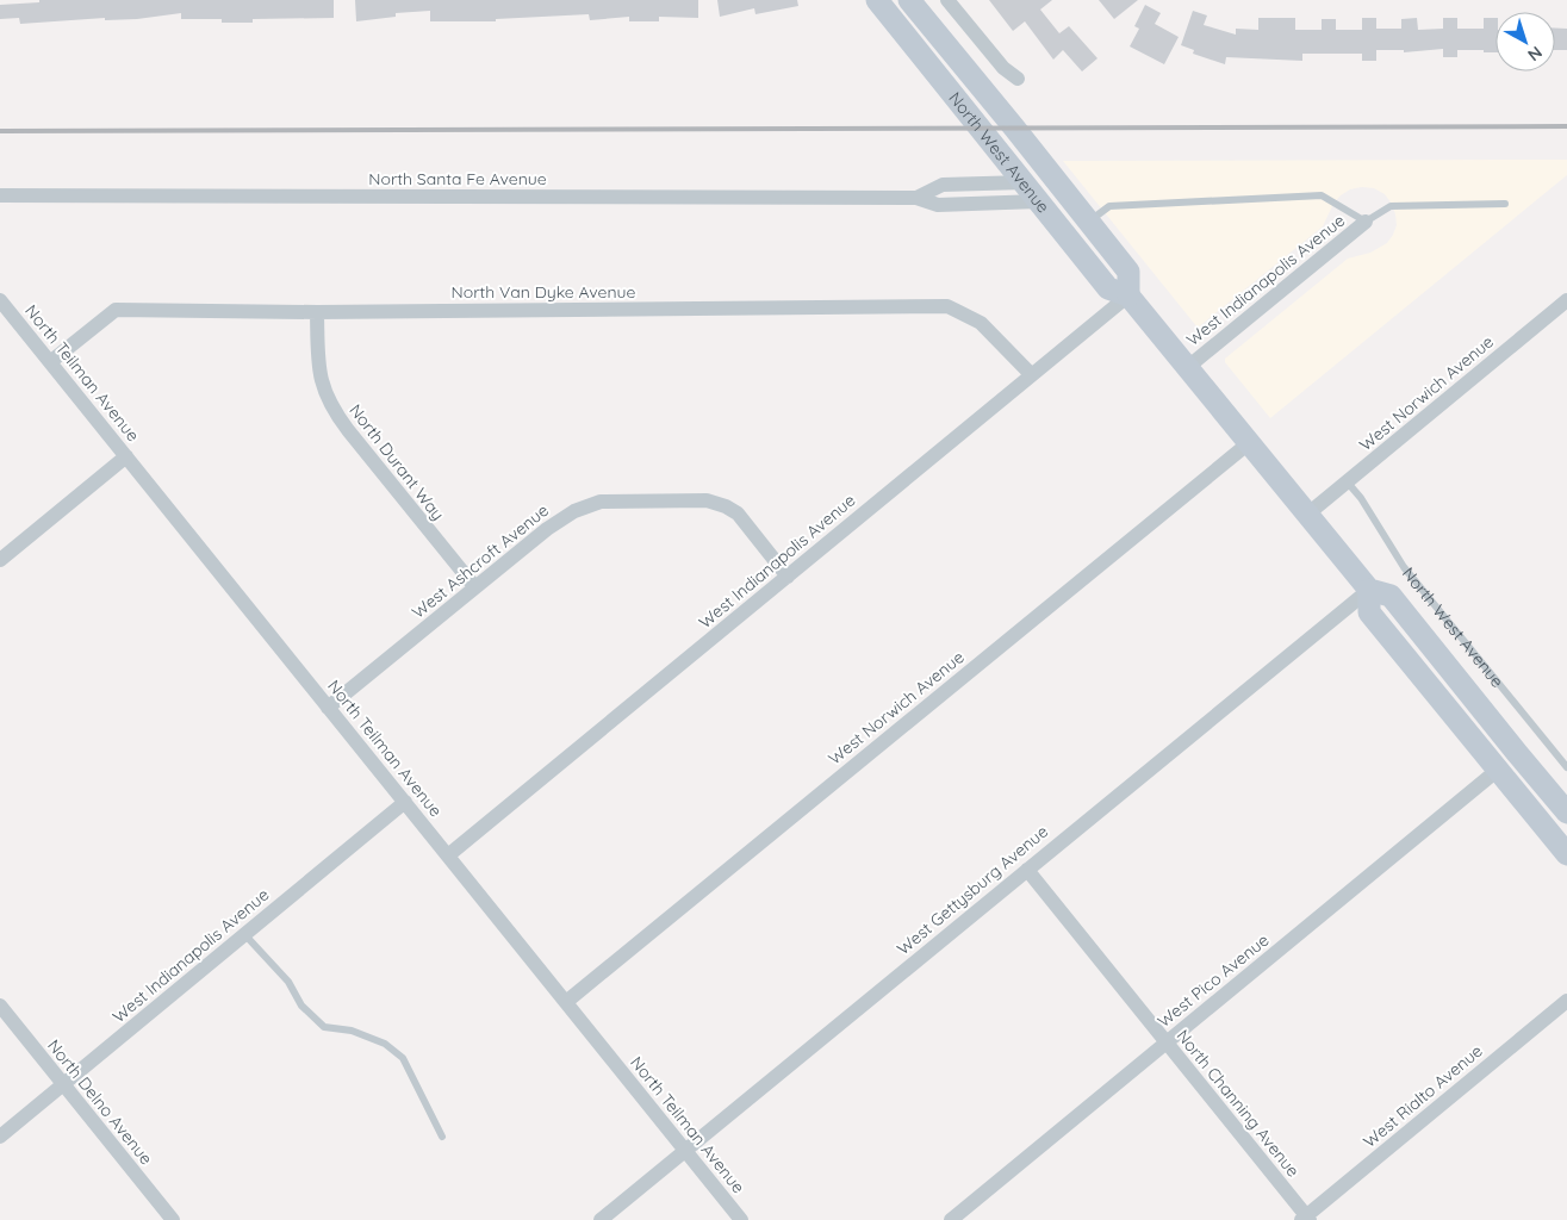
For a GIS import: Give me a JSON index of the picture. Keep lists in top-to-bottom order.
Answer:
{
  "streets": {
    "main road": ["North West Avenue"],
    "street": [
      "North Santa Fe Avenue",
      "West Indianapolis Avenue",
      "North Van Dyke Avenue",
      "North Teilman Avenue",
      "West Norwich Avenue",
      "North Durant Way",
      "West Ashcroft Avenue",
      "West Gettysburg Avenue",
      "West Pico Avenue",
      "West Rialto Avenue",
      "North Delno Avenue",
      "North Channing Avenue"
    ]
  },
  "crossings": [
    ["North West Avenue", "North Santa Fe Avenue"],
    ["North West Avenue", "West Indianapolis Avenue"],
    ["North West Avenue", "West Norwich Avenue"],
    ["North West Avenue", "West Gettysburg Avenue"],
    ["West Indianapolis Avenue", "North Van Dyke Avenue"],
    ["West Indianapolis Avenue", "North Teilman Avenue"],
    ["West Indianapolis Avenue", "West Ashcroft Avenue"],
    ["West Indianapolis Avenue", "North Delno Avenue"],
    ["North Van Dyke Avenue", "North Teilman Avenue"],
    ["North Van Dyke Avenue", "North Durant Way"],
    ["North Teilman Avenue", "West Norwich Avenue"],
    ["North Teilman Avenue", "West Ashcroft Avenue"],
    ["North Teilman Avenue", "West Gettysburg Avenue"],
    ["North Durant Way", "West Ashcroft Avenue"],
    ["West Gettysburg Avenue", "North Channing Avenue"],
    ["West Pico Avenue", "North Channing Avenue"],
    ["West Rialto Avenue", "North Channing Avenue"]
  ],
  "north": "bottom right"
}
